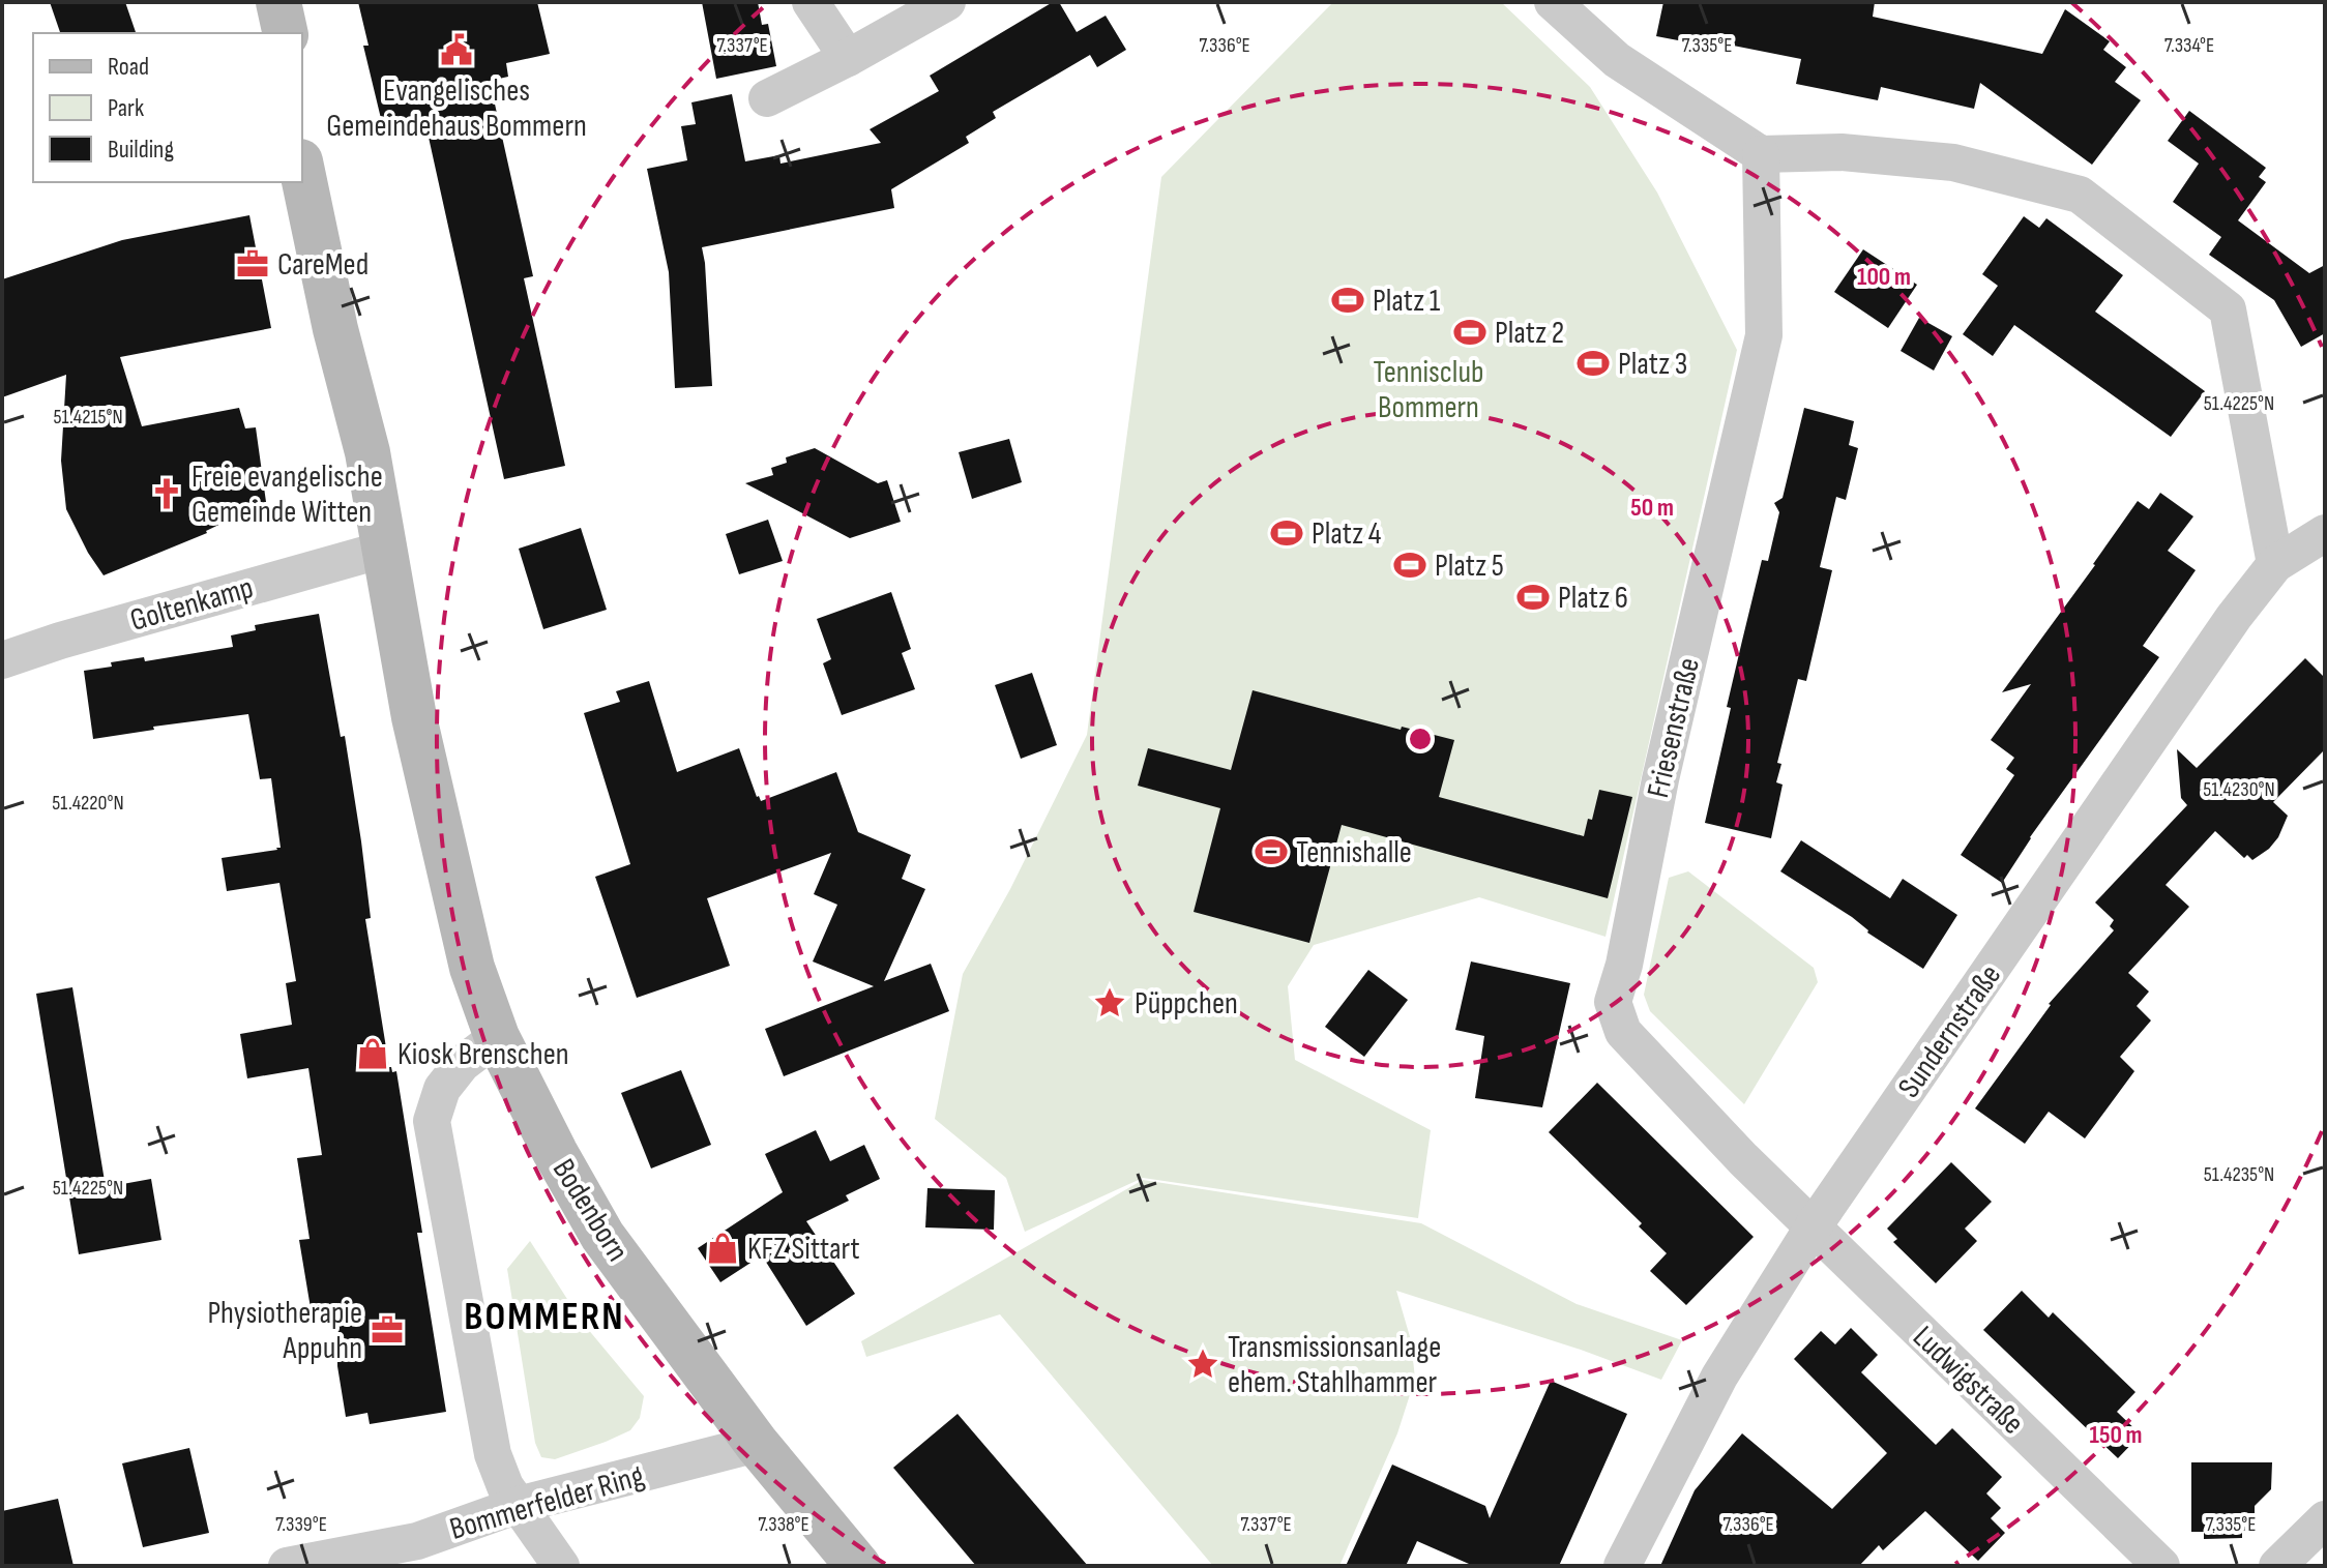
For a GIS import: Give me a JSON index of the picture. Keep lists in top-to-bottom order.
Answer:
{
  "streets": {
    "main road": ["Bodenborn"],
    "street": [
      "Goltenkamp",
      "Friesenstraße",
      "Sundernstraße",
      "Ludwigstraße",
      "Bommerfelder Ring"
    ]
  },
  "crossings": [
    ["Goltenkamp", "Bodenborn"],
    ["Friesenstraße", "Sundernstraße"],
    ["Friesenstraße", "Ludwigstraße"],
    ["Sundernstraße", "Ludwigstraße"],
    ["Bodenborn", "Bommerfelder Ring"]
  ],
  "districts": ["BOMMERN"],
  "parks": ["Tennisclub Bommern"],
  "places": {
    "public building": ["Evangelisches Gemeindehaus Bommern"],
    "office": ["CareMed", "Physiotherapie Appuhn"],
    "sports": [
      "Platz 1",
      "Platz 2",
      "Platz 3",
      "Platz 4",
      "Platz 5",
      "Platz 6",
      "Tennishalle"
    ],
    "church": ["Freie evangelische Gemeinde Witten"],
    "place": ["Püppchen", "Transmissionsanlage ehem. Stahlhammer"],
    "shop": ["Kiosk Brenschen", "KFZ Sittart"]
  },
  "legend": ["Road", "Park", "Building"],
  "coordinates": [
    "7.337°E",
    "7.336°E",
    "7.335°E",
    "7.334°E",
    "51.4225°N",
    "51.4215°N",
    "51.4230°N",
    "51.4220°N",
    "51.4235°N",
    "7.339°E",
    "7.338°E"
  ],
  "rings": ["100 m", "50 m", "150 m"]
}
